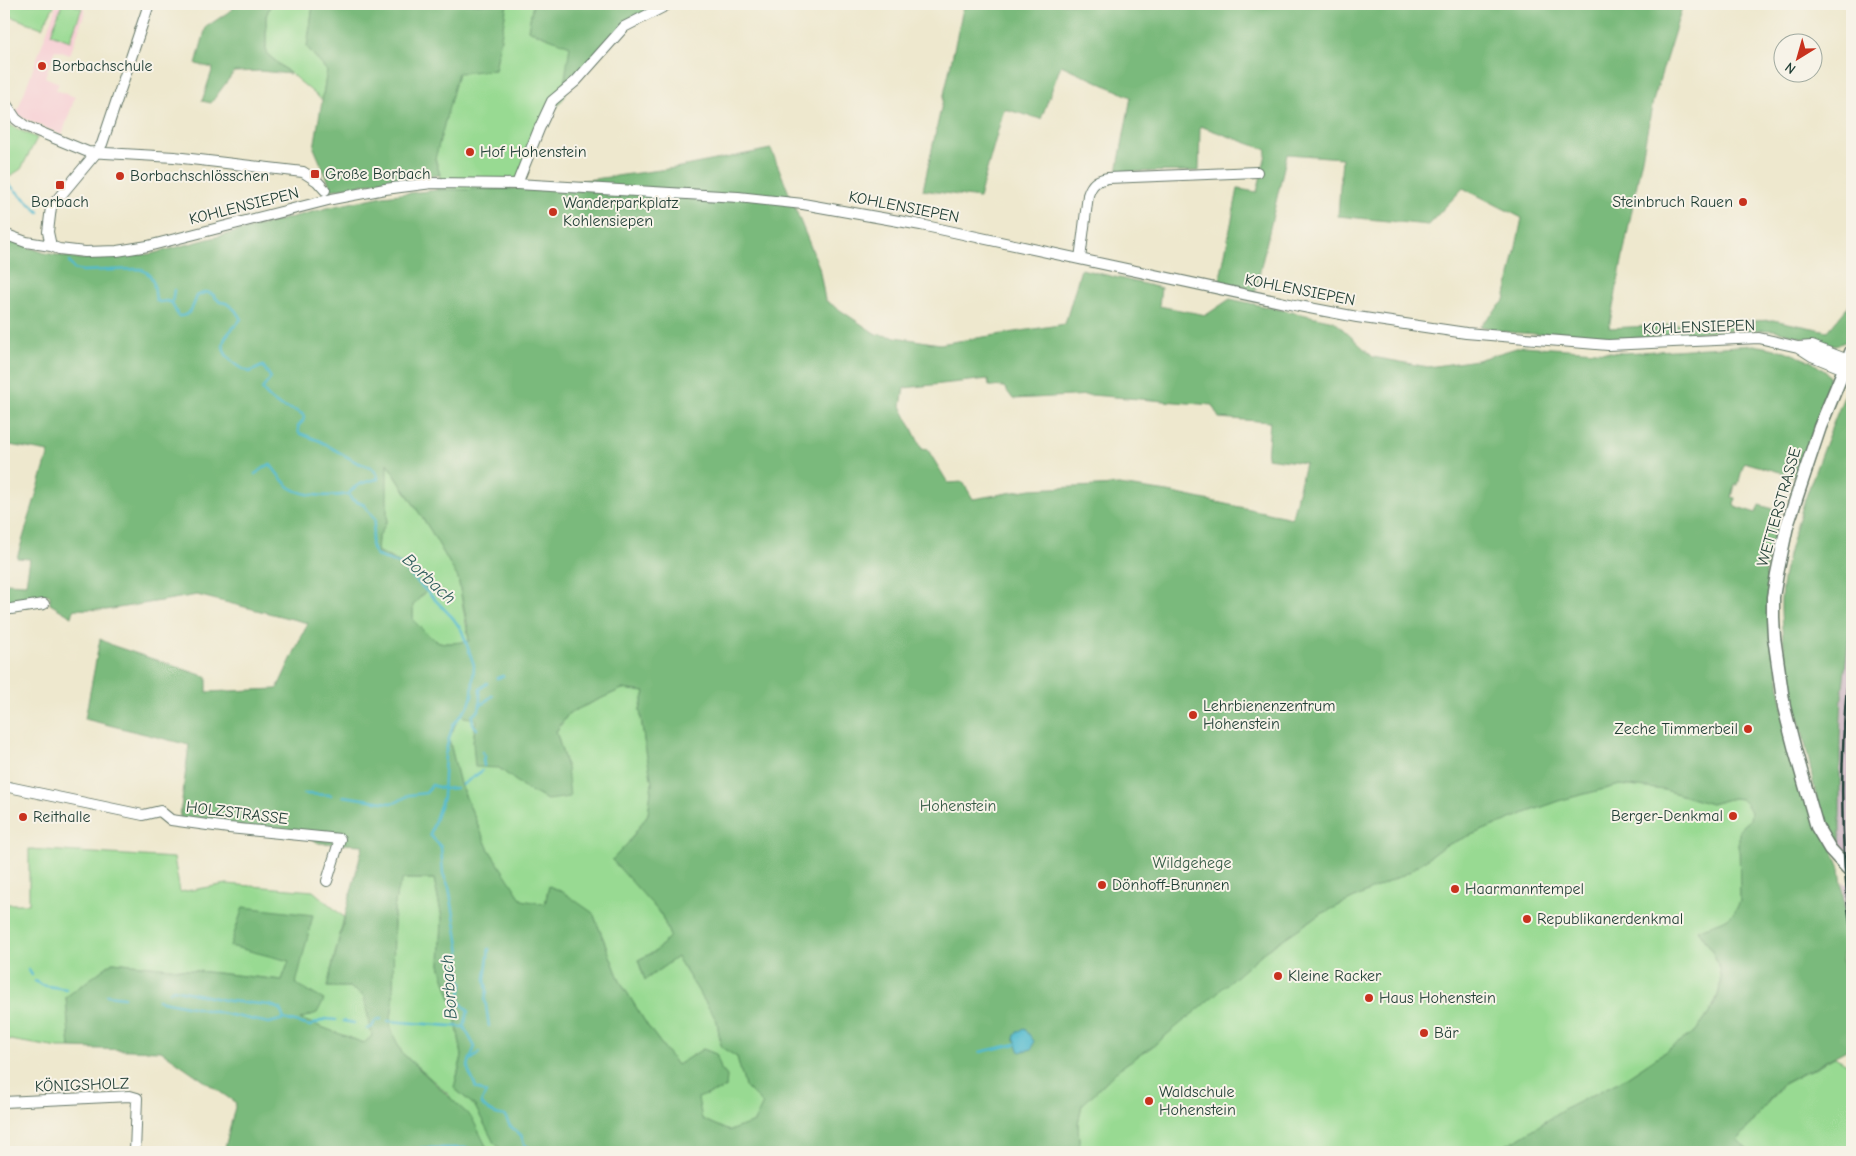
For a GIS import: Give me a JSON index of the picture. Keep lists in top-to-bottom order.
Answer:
{
  "streets": {
    "main road": ["WETTERSTRASSE"],
    "street": ["KOHLENSIEPEN", "HOLZSTRASSE", "KÖNIGSHOLZ"]
  },
  "crossings": [
    ["KOHLENSIEPEN", "WETTERSTRASSE"]
  ],
  "water": ["Borbach"],
  "parks": ["Hohenstein", "Wildgehege"],
  "places": {
    "other": [
      "Borbachschule",
      "Hof Hohenstein",
      "Borbachschlösschen",
      "Steinbruch Rauen",
      "Wanderparkplatz Kohlensiepen",
      "Lehrbienenzentrum Hohenstein",
      "Zeche Timmerbeil",
      "Berger-Denkmal",
      "Reithalle",
      "Dönhoff-Brunnen",
      "Haarmanntempel",
      "Republikanerdenkmal",
      "Kleine Racker",
      "Haus Hohenstein",
      "Bär",
      "Waldschule Hohenstein"
    ],
    "transit": ["Große Borbach", "Borbach"]
  },
  "north": "bottom left"
}
